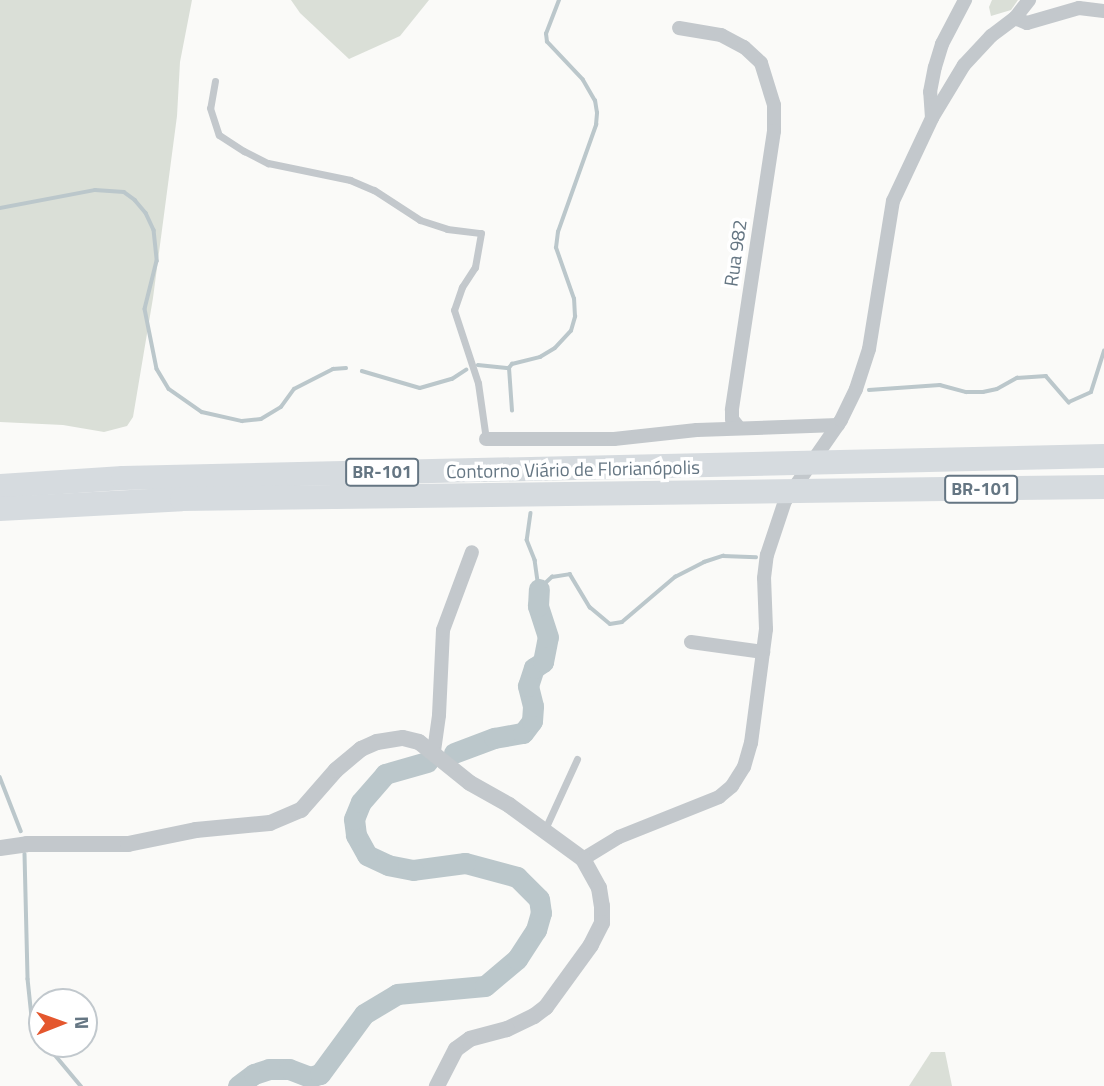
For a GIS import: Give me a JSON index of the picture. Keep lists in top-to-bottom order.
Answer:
{
  "streets": {
    "highway": ["Contorno Viário de Florianópolis", "BR-101"],
    "street": ["Rua 982"]
  },
  "north": "right"
}
